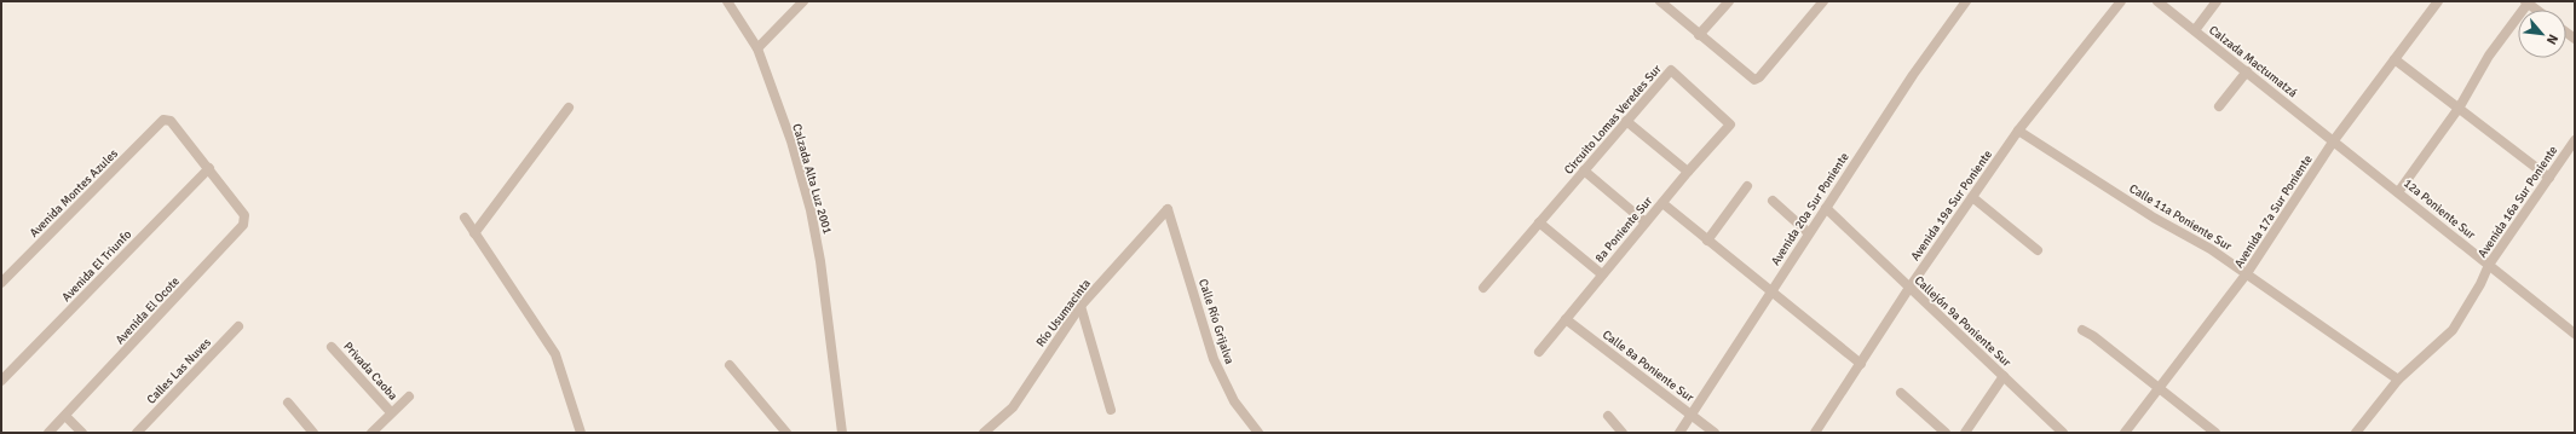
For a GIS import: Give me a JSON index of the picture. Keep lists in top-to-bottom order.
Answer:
{
  "streets": {
    "street": [
      "Calzada Mactumatzá",
      "Circuito Lomas Veredes Sur",
      "Calzada Alta Luz 2001",
      "Avenida Montes Azules",
      "Avenida 16a Sur Poniente",
      "Avenida 19a Sur Poniente",
      "Avenida 20a Sur Poniente",
      "12a Poniente Sur",
      "Avenida 17a Sur Poniente",
      "Calle 11a Poniente Sur",
      "8a Poniente Sur",
      "Avenida El Triunfo",
      "Avenida El Ocote",
      "Río Usumacinta",
      "Calle Río Grijalva",
      "Callejón 9a Poniente Sur",
      "Calle 8a Poniente Sur",
      "Calles Las Nuves",
      "Privada Caoba"
    ]
  },
  "crossings": [
    ["Calzada Mactumatzá", "12a Poniente Sur"],
    ["Calzada Mactumatzá", "Avenida 17a Sur Poniente"],
    ["Circuito Lomas Veredes Sur", "8a Poniente Sur"],
    ["Avenida Montes Azules", "Avenida El Triunfo"],
    ["Avenida Montes Azules", "Avenida El Ocote"],
    ["Avenida 16a Sur Poniente", "12a Poniente Sur"],
    ["Avenida 16a Sur Poniente", "Calle 11a Poniente Sur"],
    ["Avenida 19a Sur Poniente", "Calle 11a Poniente Sur"],
    ["Avenida 19a Sur Poniente", "Callejón 9a Poniente Sur"],
    ["Avenida 20a Sur Poniente", "Callejón 9a Poniente Sur"],
    ["Avenida 20a Sur Poniente", "Calle 8a Poniente Sur"],
    ["12a Poniente Sur", "Avenida 17a Sur Poniente"],
    ["Avenida 17a Sur Poniente", "Calle 11a Poniente Sur"],
    ["8a Poniente Sur", "Calle 8a Poniente Sur"],
    ["Avenida El Triunfo", "Avenida El Ocote"],
    ["Río Usumacinta", "Calle Río Grijalva"]
  ],
  "north": "bottom right"
}
